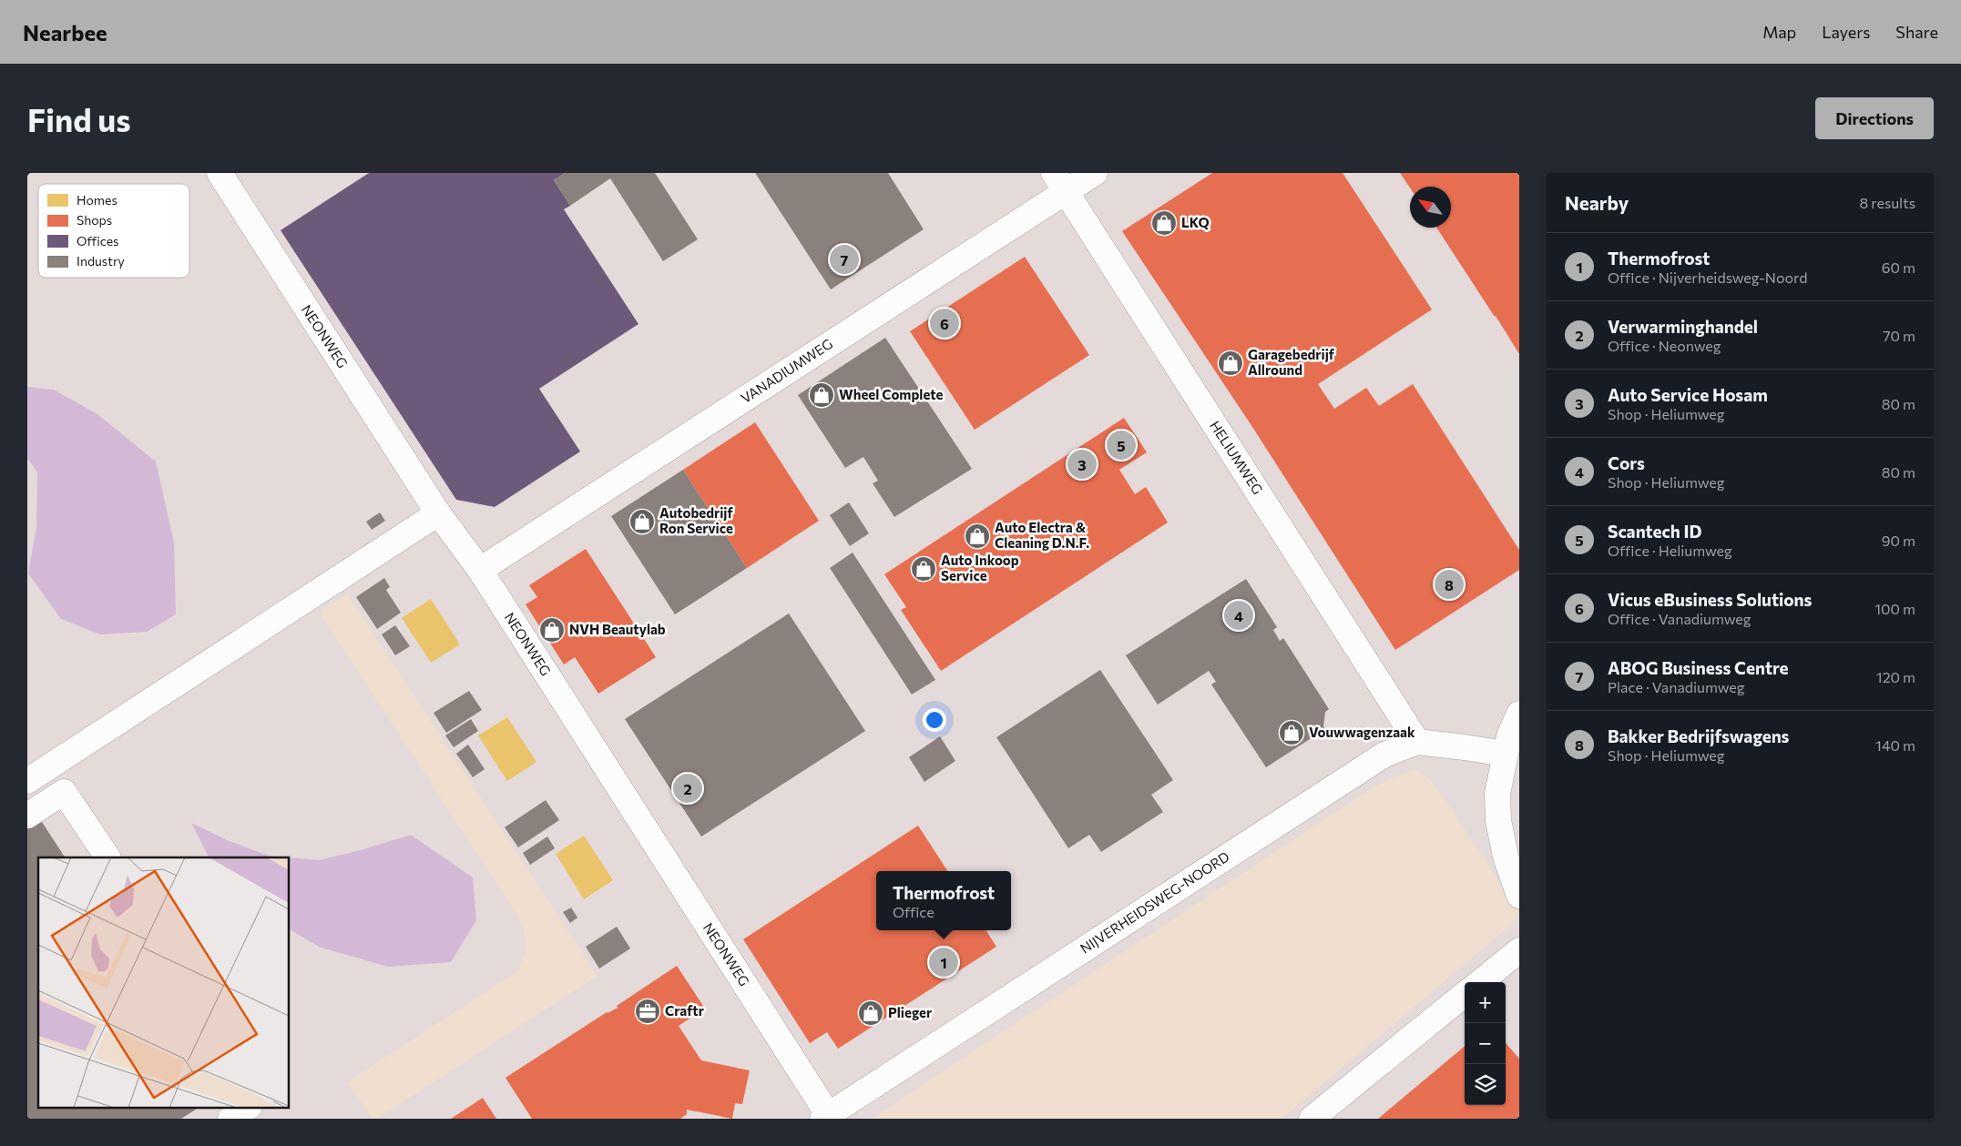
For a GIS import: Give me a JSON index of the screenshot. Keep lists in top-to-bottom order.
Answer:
{
  "streets": {
    "street": [
      "NEONWEG",
      "VANADIUMWEG",
      "HELIUMWEG",
      "NIJVERHEIDSWEG-NOORD"
    ]
  },
  "crossings": [
    ["NEONWEG", "VANADIUMWEG"],
    ["NEONWEG", "NIJVERHEIDSWEG-NOORD"],
    ["VANADIUMWEG", "HELIUMWEG"],
    ["HELIUMWEG", "NIJVERHEIDSWEG-NOORD"]
  ],
  "places": {
    "shop": [
      "LKQ",
      "Garagebedrijf Allround",
      "Wheel Complete",
      "Autobedrijf Ron Service",
      "Auto Electra & Cleaning D.N.F.",
      "Auto Inkoop Service",
      "NVH Beautylab",
      "Vouwwagenzaak",
      "Plieger"
    ],
    "office": ["Craftr"]
  },
  "legend": [
    "Homes",
    "Shops",
    "Offices",
    "Industry"
  ],
  "north": "top left",
  "page": {
    "header": "Nearbee",
    "nav": ["Map", "Layers", "Share"],
    "buttons": "Directions",
    "title": "Find us",
    "heading": ["Nearby", "8 results"],
    "list": [
      {
        "mark": "1",
        "name": "Thermofrost",
        "note": "Office · Nijverheidsweg-Noord",
        "value": "60 m"
      },
      {
        "mark": "2",
        "name": "Verwarminghandel",
        "note": "Office · Neonweg",
        "value": "70 m"
      },
      {
        "mark": "3",
        "name": "Auto Service Hosam",
        "note": "Shop · Heliumweg",
        "value": "80 m"
      },
      {
        "mark": "4",
        "name": "Cors",
        "note": "Shop · Heliumweg",
        "value": "80 m"
      },
      {
        "mark": "5",
        "name": "Scantech ID",
        "note": "Office · Heliumweg",
        "value": "90 m"
      },
      {
        "mark": "6",
        "name": "Vicus eBusiness Solutions",
        "note": "Office · Vanadiumweg",
        "value": "100 m"
      },
      {
        "mark": "7",
        "name": "ABOG Business Centre",
        "note": "Place · Vanadiumweg",
        "value": "120 m"
      },
      {
        "mark": "8",
        "name": "Bakker Bedrijfswagens",
        "note": "Shop · Heliumweg",
        "value": "140 m"
      }
    ],
    "pins": [
      "7",
      "6",
      "5",
      "3",
      "8",
      "4",
      "2",
      "1"
    ],
    "popup": ["Thermofrost", "Office"],
    "map_buttons": ["+", "−"]
  }
}
